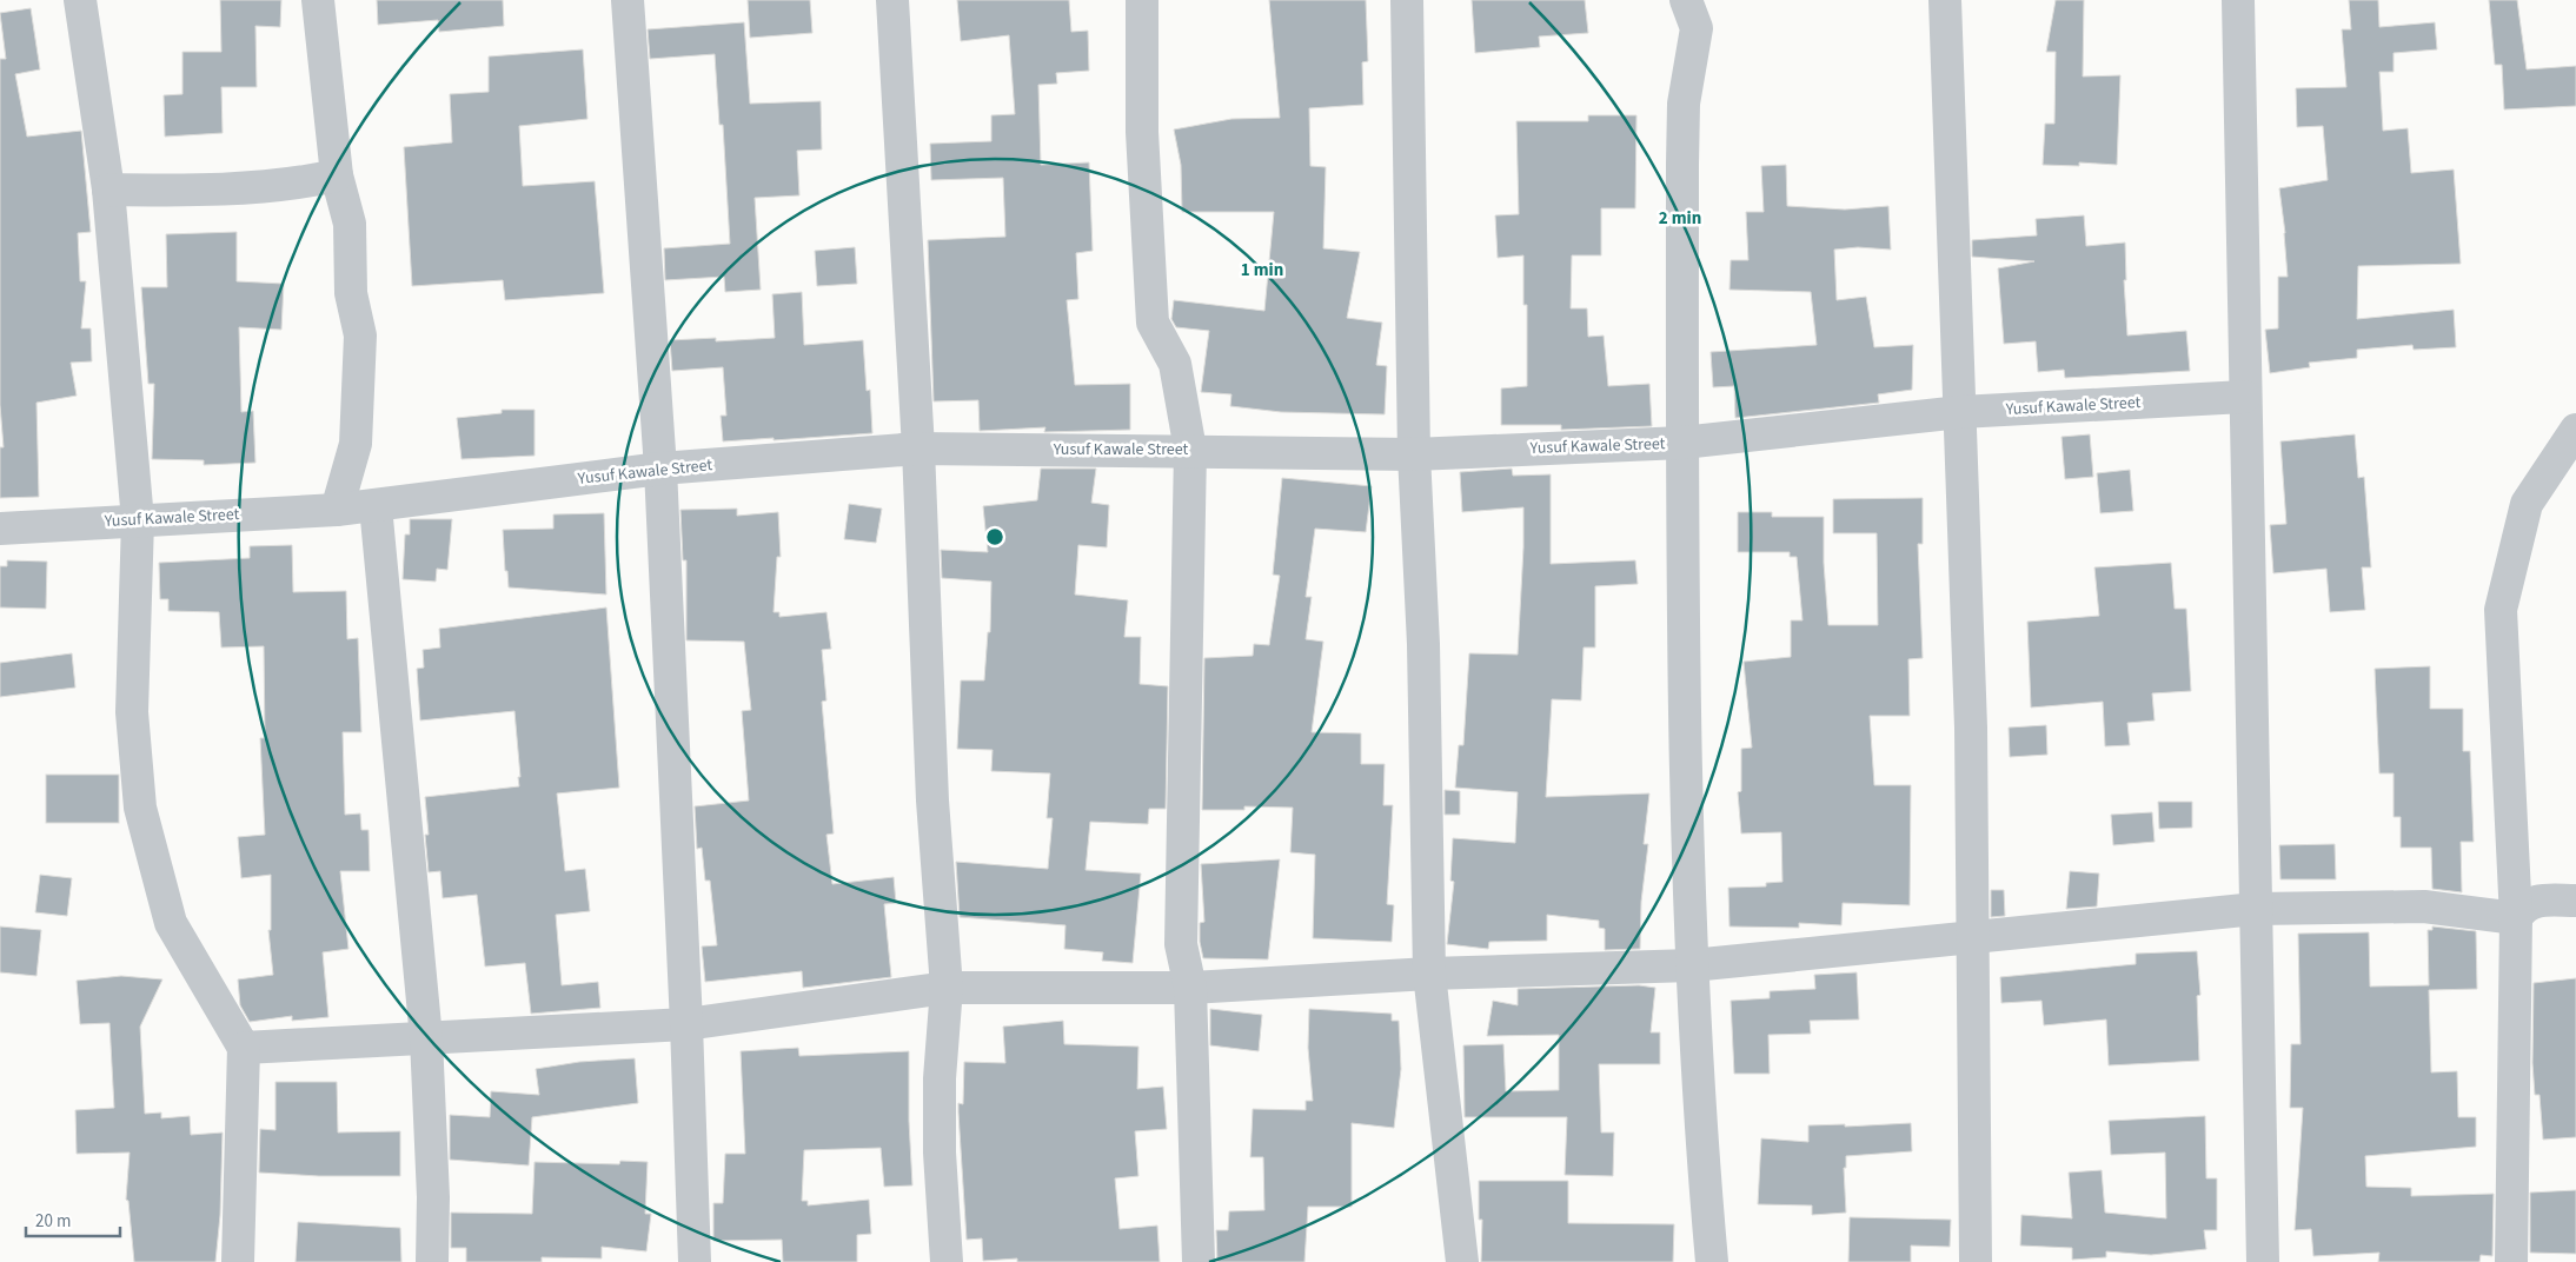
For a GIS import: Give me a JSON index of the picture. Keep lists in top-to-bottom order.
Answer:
{
  "streets": {
    "street": ["Yusuf Kawale Street"]
  },
  "scale_bar": "20 m",
  "rings": ["2 min", "1 min"]
}
